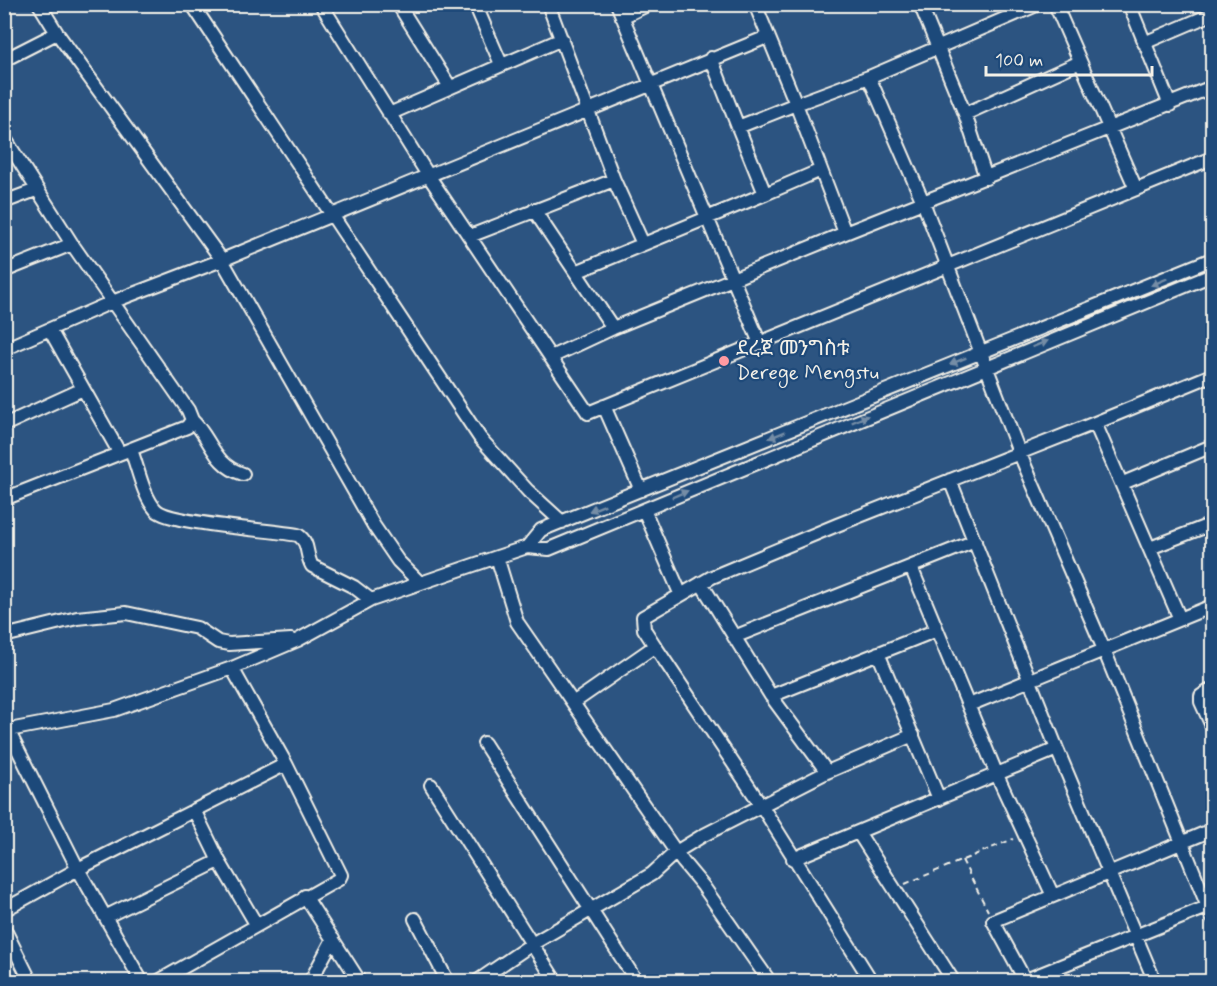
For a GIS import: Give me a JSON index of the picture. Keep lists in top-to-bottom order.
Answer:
{
  "places": ["ደረጀ መንግስቱ Derege Mengstu"],
  "scale_bar": "100 m"
}
